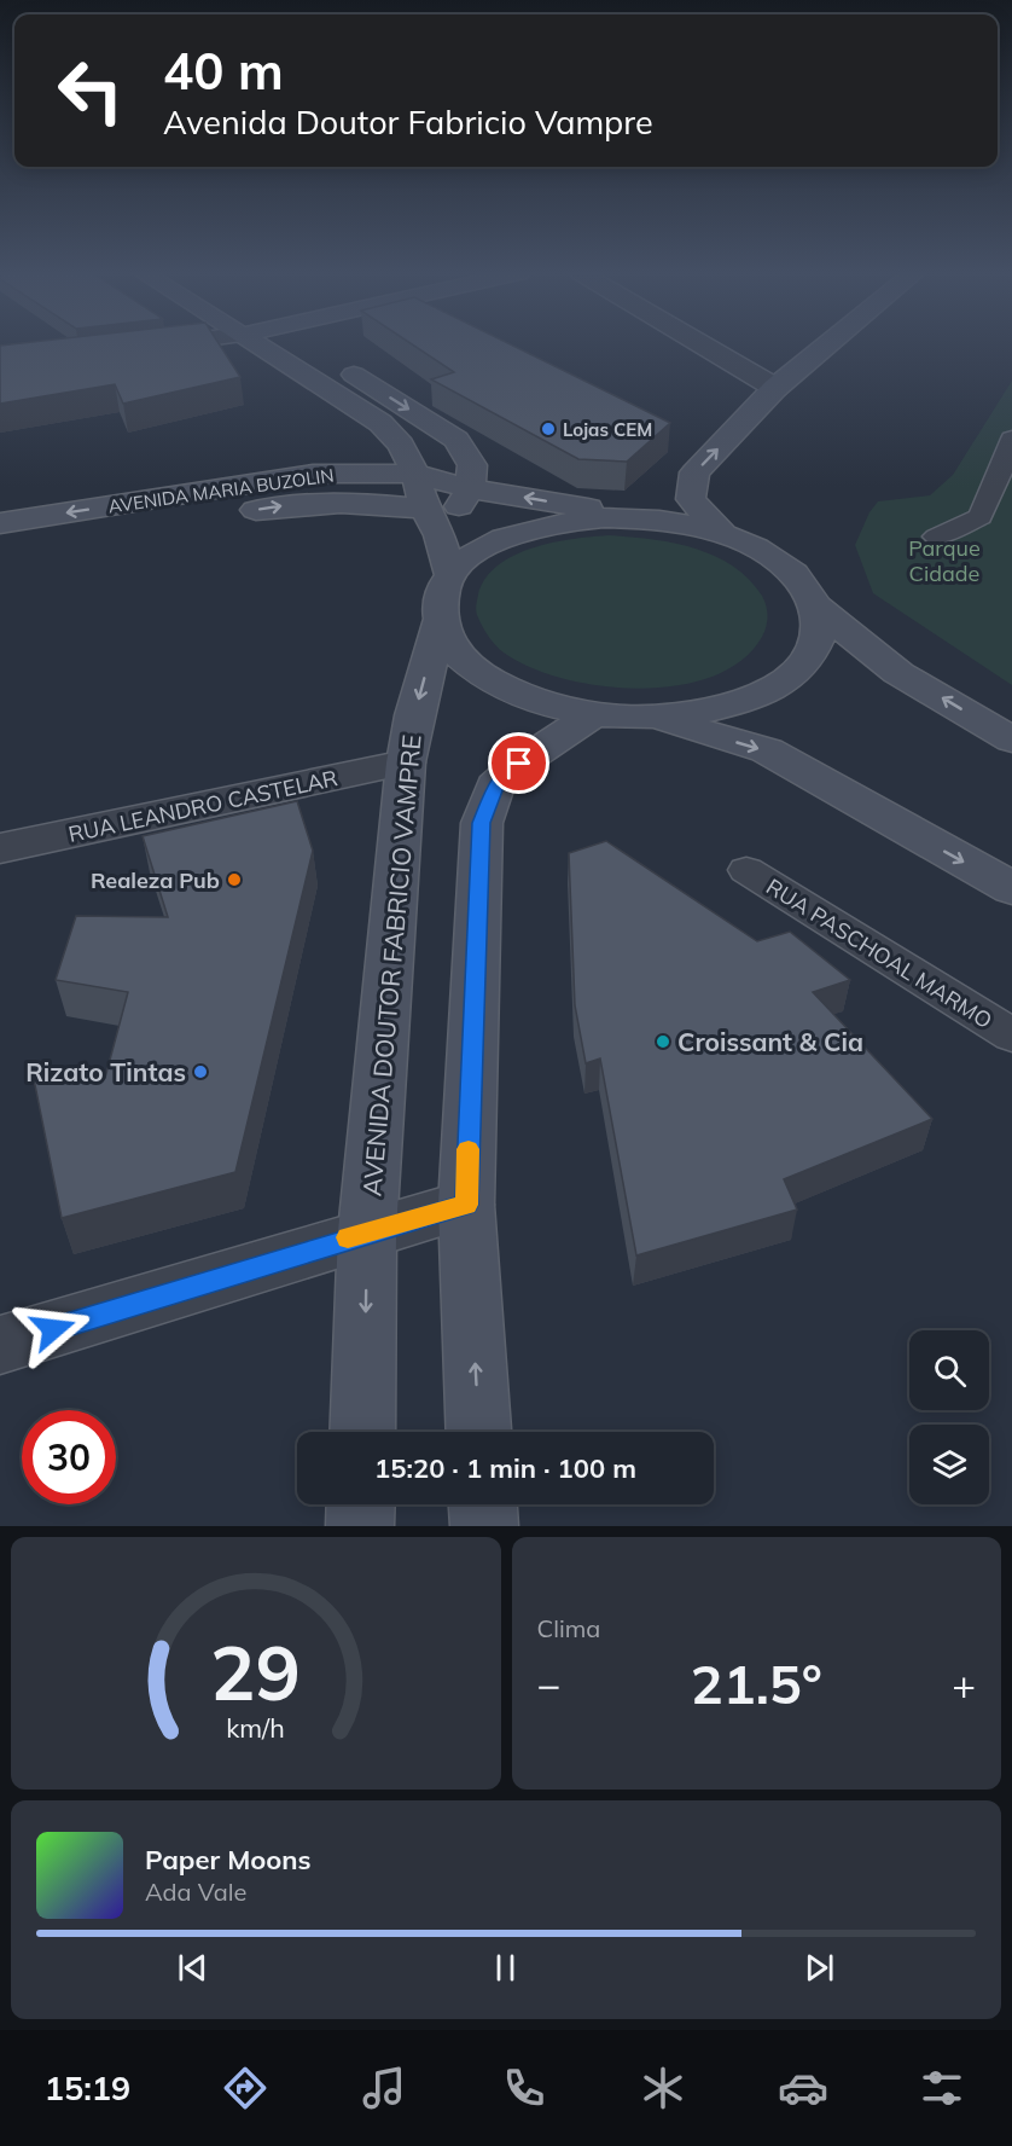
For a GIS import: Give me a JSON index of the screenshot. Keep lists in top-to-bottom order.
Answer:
{
  "streets": {
    "main road": ["AVENIDA MARIA BUZOLIN", "AVENIDA DOUTOR FABRICIO VAMPRE"],
    "street": ["RUA LEANDRO CASTELAR"],
    "lane": ["RUA PASCHOAL MARMO"]
  },
  "crossings": [
    ["RUA LEANDRO CASTELAR", "AVENIDA DOUTOR FABRICIO VAMPRE"]
  ],
  "parks": ["Parque Cidade"],
  "places": [
    "Lojas CEM",
    "Realeza Pub",
    "Croissant & Cia",
    "Rizato Tintas"
  ],
  "page": {
    "turn": ["40 m", "Avenida Doutor Fabricio Vampre"],
    "limit": "30",
    "trip": "15:20 · 1 min · 100 m",
    "tile": "Clima",
    "heat": ["−", "21.5°", "+"],
    "song": ["Paper Moons", "Ada Vale"],
    "tabs": "15:19",
    "gauge": ["29", "km/h"]
  }
}
